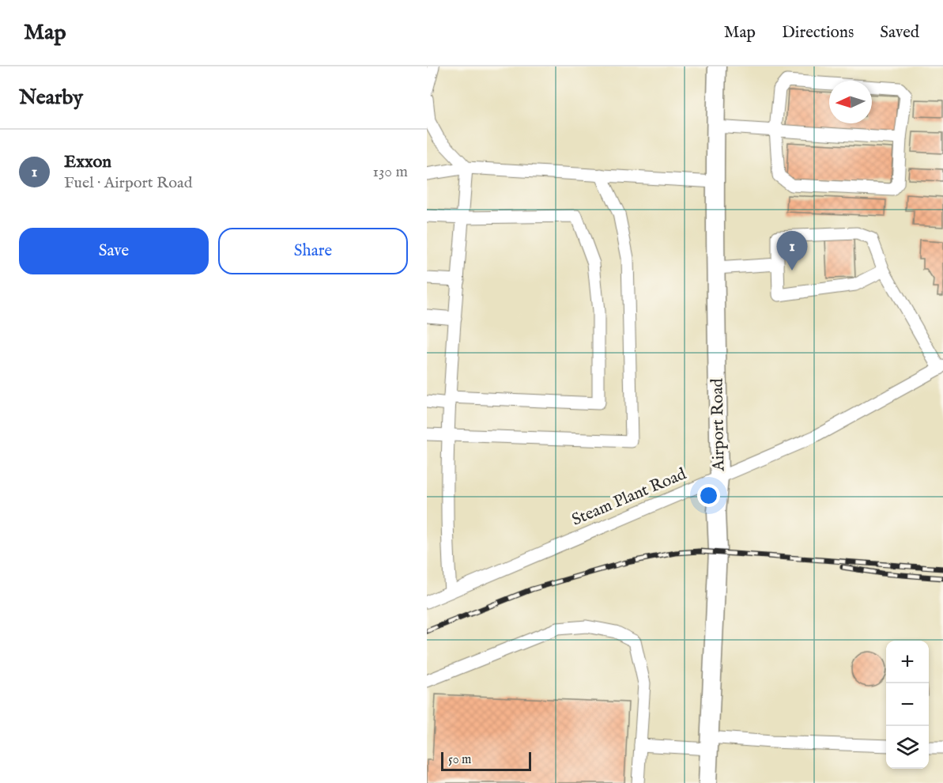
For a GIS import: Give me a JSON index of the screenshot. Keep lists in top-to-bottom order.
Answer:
{
  "streets": {
    "highway": ["Airport Road"],
    "street": ["Steam Plant Road"]
  },
  "crossings": [
    ["Airport Road", "Steam Plant Road"]
  ],
  "scale_bar": "50 m",
  "north": "left",
  "page": {
    "header": "Map",
    "nav": ["Map", "Directions", "Saved"],
    "heading": "Nearby",
    "list": [
      {
        "mark": "1",
        "name": "Exxon",
        "note": "Fuel · Airport Road",
        "value": "130 m"
      }
    ],
    "buttons": ["Save", "Share"],
    "pins": "1",
    "map_buttons": ["+", "−"],
    "scale": "50 m"
  }
}
